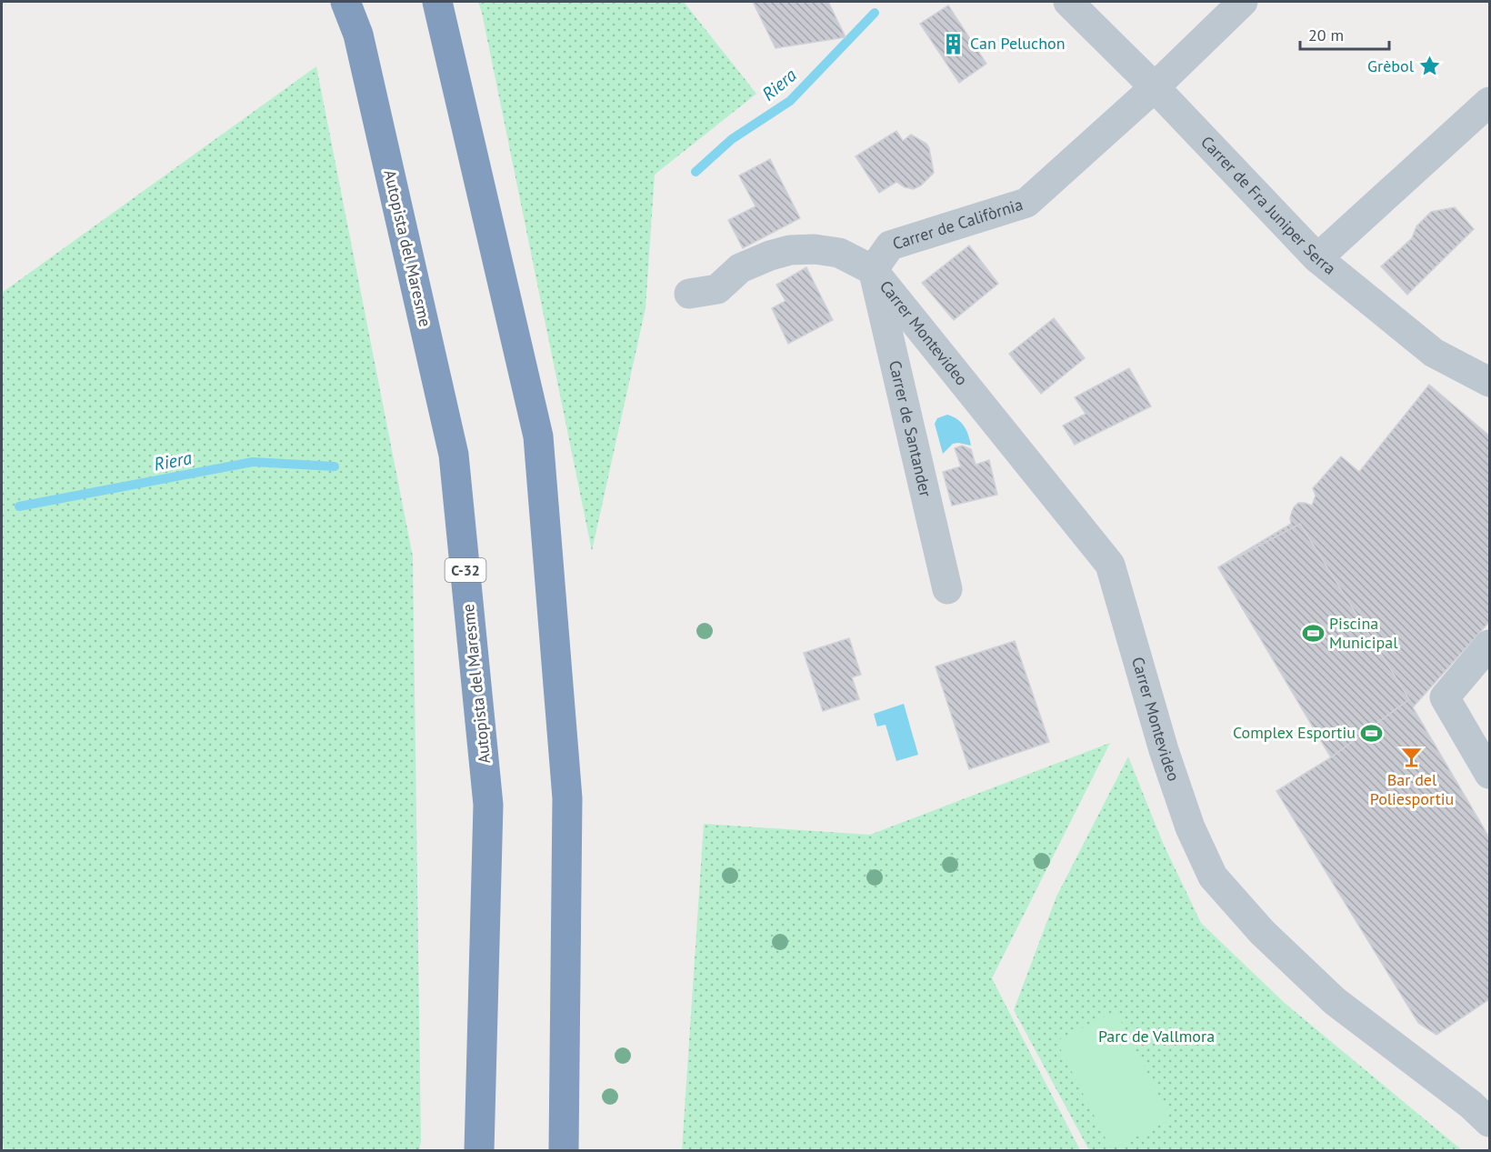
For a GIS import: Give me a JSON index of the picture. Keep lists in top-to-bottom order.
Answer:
{
  "streets": {
    "highway": ["Autopista del Maresme", "C-32"],
    "street": [
      "Carrer de Fra Juniper Serra",
      "Carrer de Califòrnia",
      "Carrer Montevideo",
      "Carrer de Santander"
    ]
  },
  "crossings": [
    ["Carrer de Fra Juniper Serra", "Carrer de Califòrnia"],
    ["Carrer de Califòrnia", "Carrer Montevideo"],
    ["Carrer de Califòrnia", "Carrer de Santander"],
    ["Carrer Montevideo", "Carrer de Santander"]
  ],
  "water": ["Riera"],
  "parks": ["Parc de Vallmora"],
  "places": {
    "building": ["Can Peluchon"],
    "place": ["Grèbol"],
    "sports": ["Piscina Municipal", "Complex Esportiu"],
    "bar": ["Bar del Poliesportiu"]
  },
  "scale_bar": "20 m"
}
